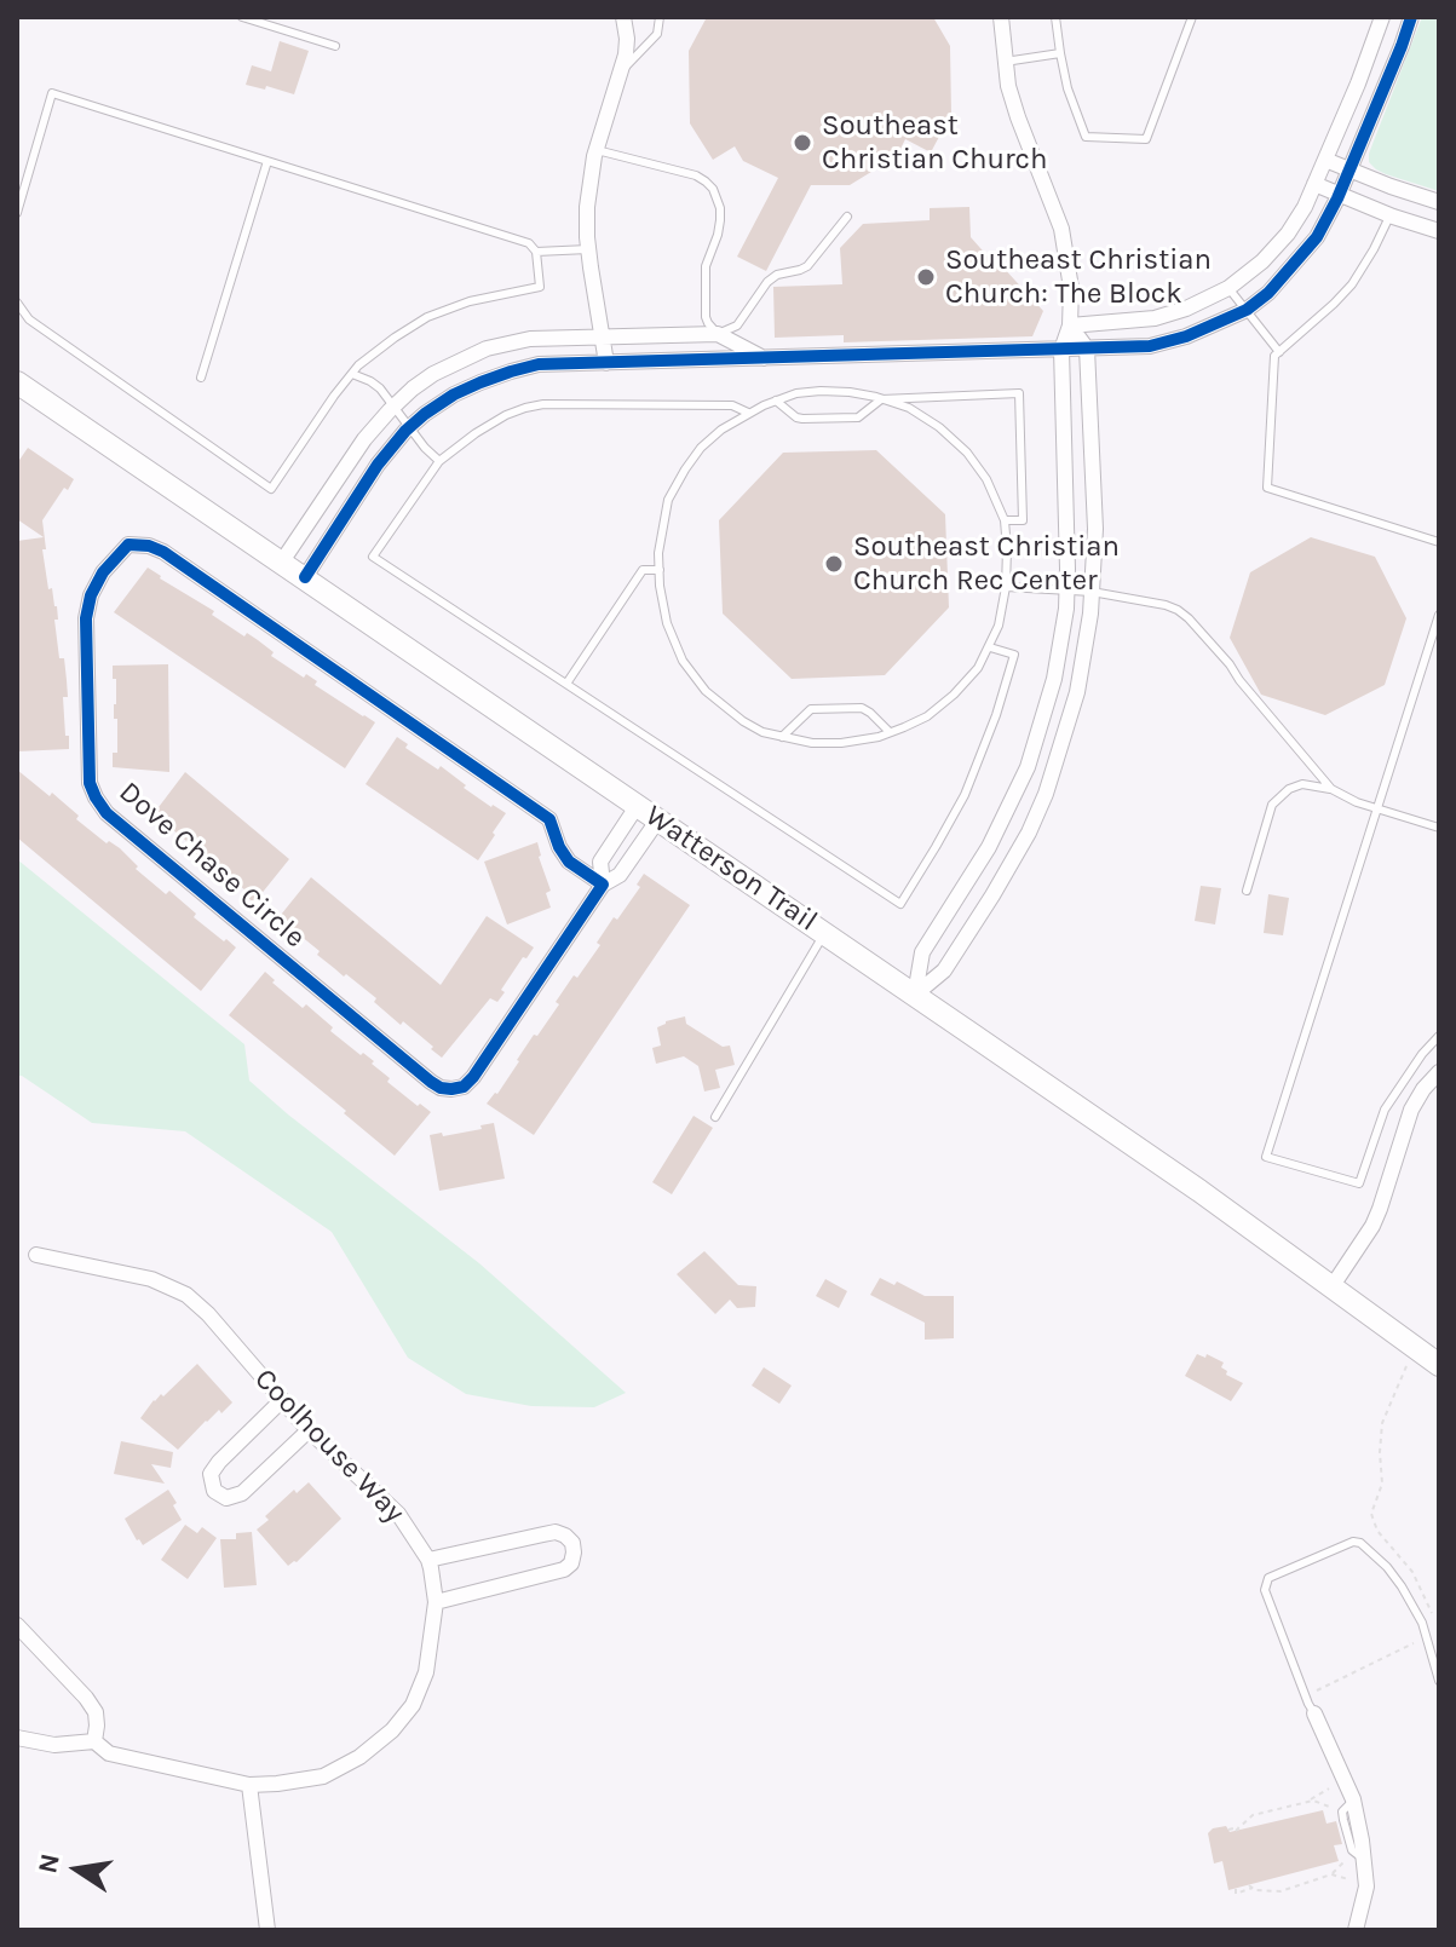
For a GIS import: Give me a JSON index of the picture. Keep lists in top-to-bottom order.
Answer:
{
  "streets": {
    "main road": ["Watterson Trail"],
    "street": ["Dove Chase Circle", "Coolhouse Way"]
  },
  "crossings": [
    ["Dove Chase Circle", "Watterson Trail"]
  ],
  "places": ["Southeast Christian Church", "Southeast Christian Church: The Block", "Southeast Christian Church Rec Center"],
  "north": "left"
}
